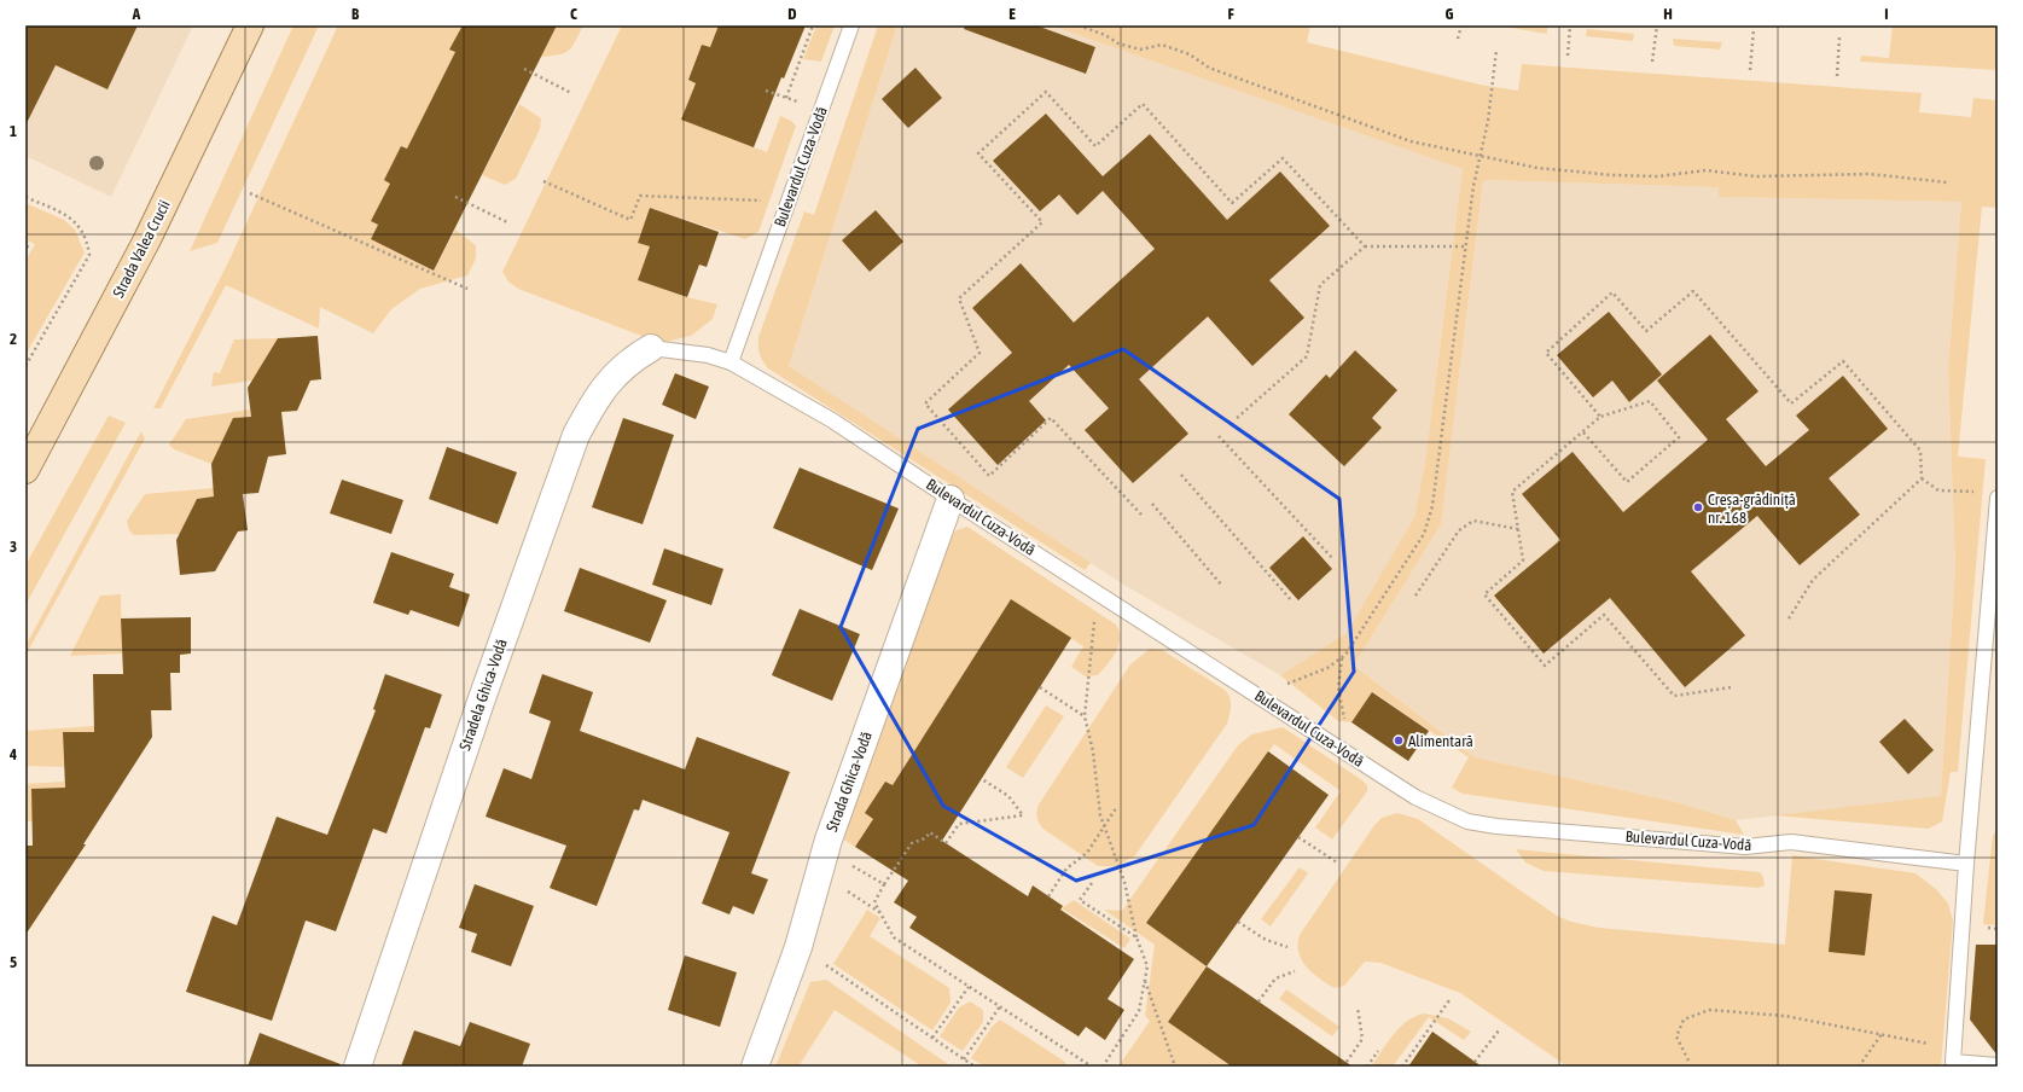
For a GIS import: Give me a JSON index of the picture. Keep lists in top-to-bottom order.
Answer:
{
  "streets": {
    "main road": ["Strada Valea Crucii"],
    "street": ["Stradela Ghica-Vodă", "Strada Ghica-Vodă"],
    "lane": ["Bulevardul Cuza-Vodă"]
  },
  "crossings": [
    ["Bulevardul Cuza-Vodă", "Stradela Ghica-Vodă"],
    ["Bulevardul Cuza-Vodă", "Strada Ghica-Vodă"]
  ],
  "places": ["Creșa-grădiniță nr. 168", "Alimentară"],
  "grid": {
    "columns": [
      "A",
      "B",
      "C",
      "D",
      "E",
      "F",
      "G",
      "H",
      "I"
    ],
    "rows": [
      "1",
      "2",
      "3",
      "4",
      "5"
    ]
  }
}
